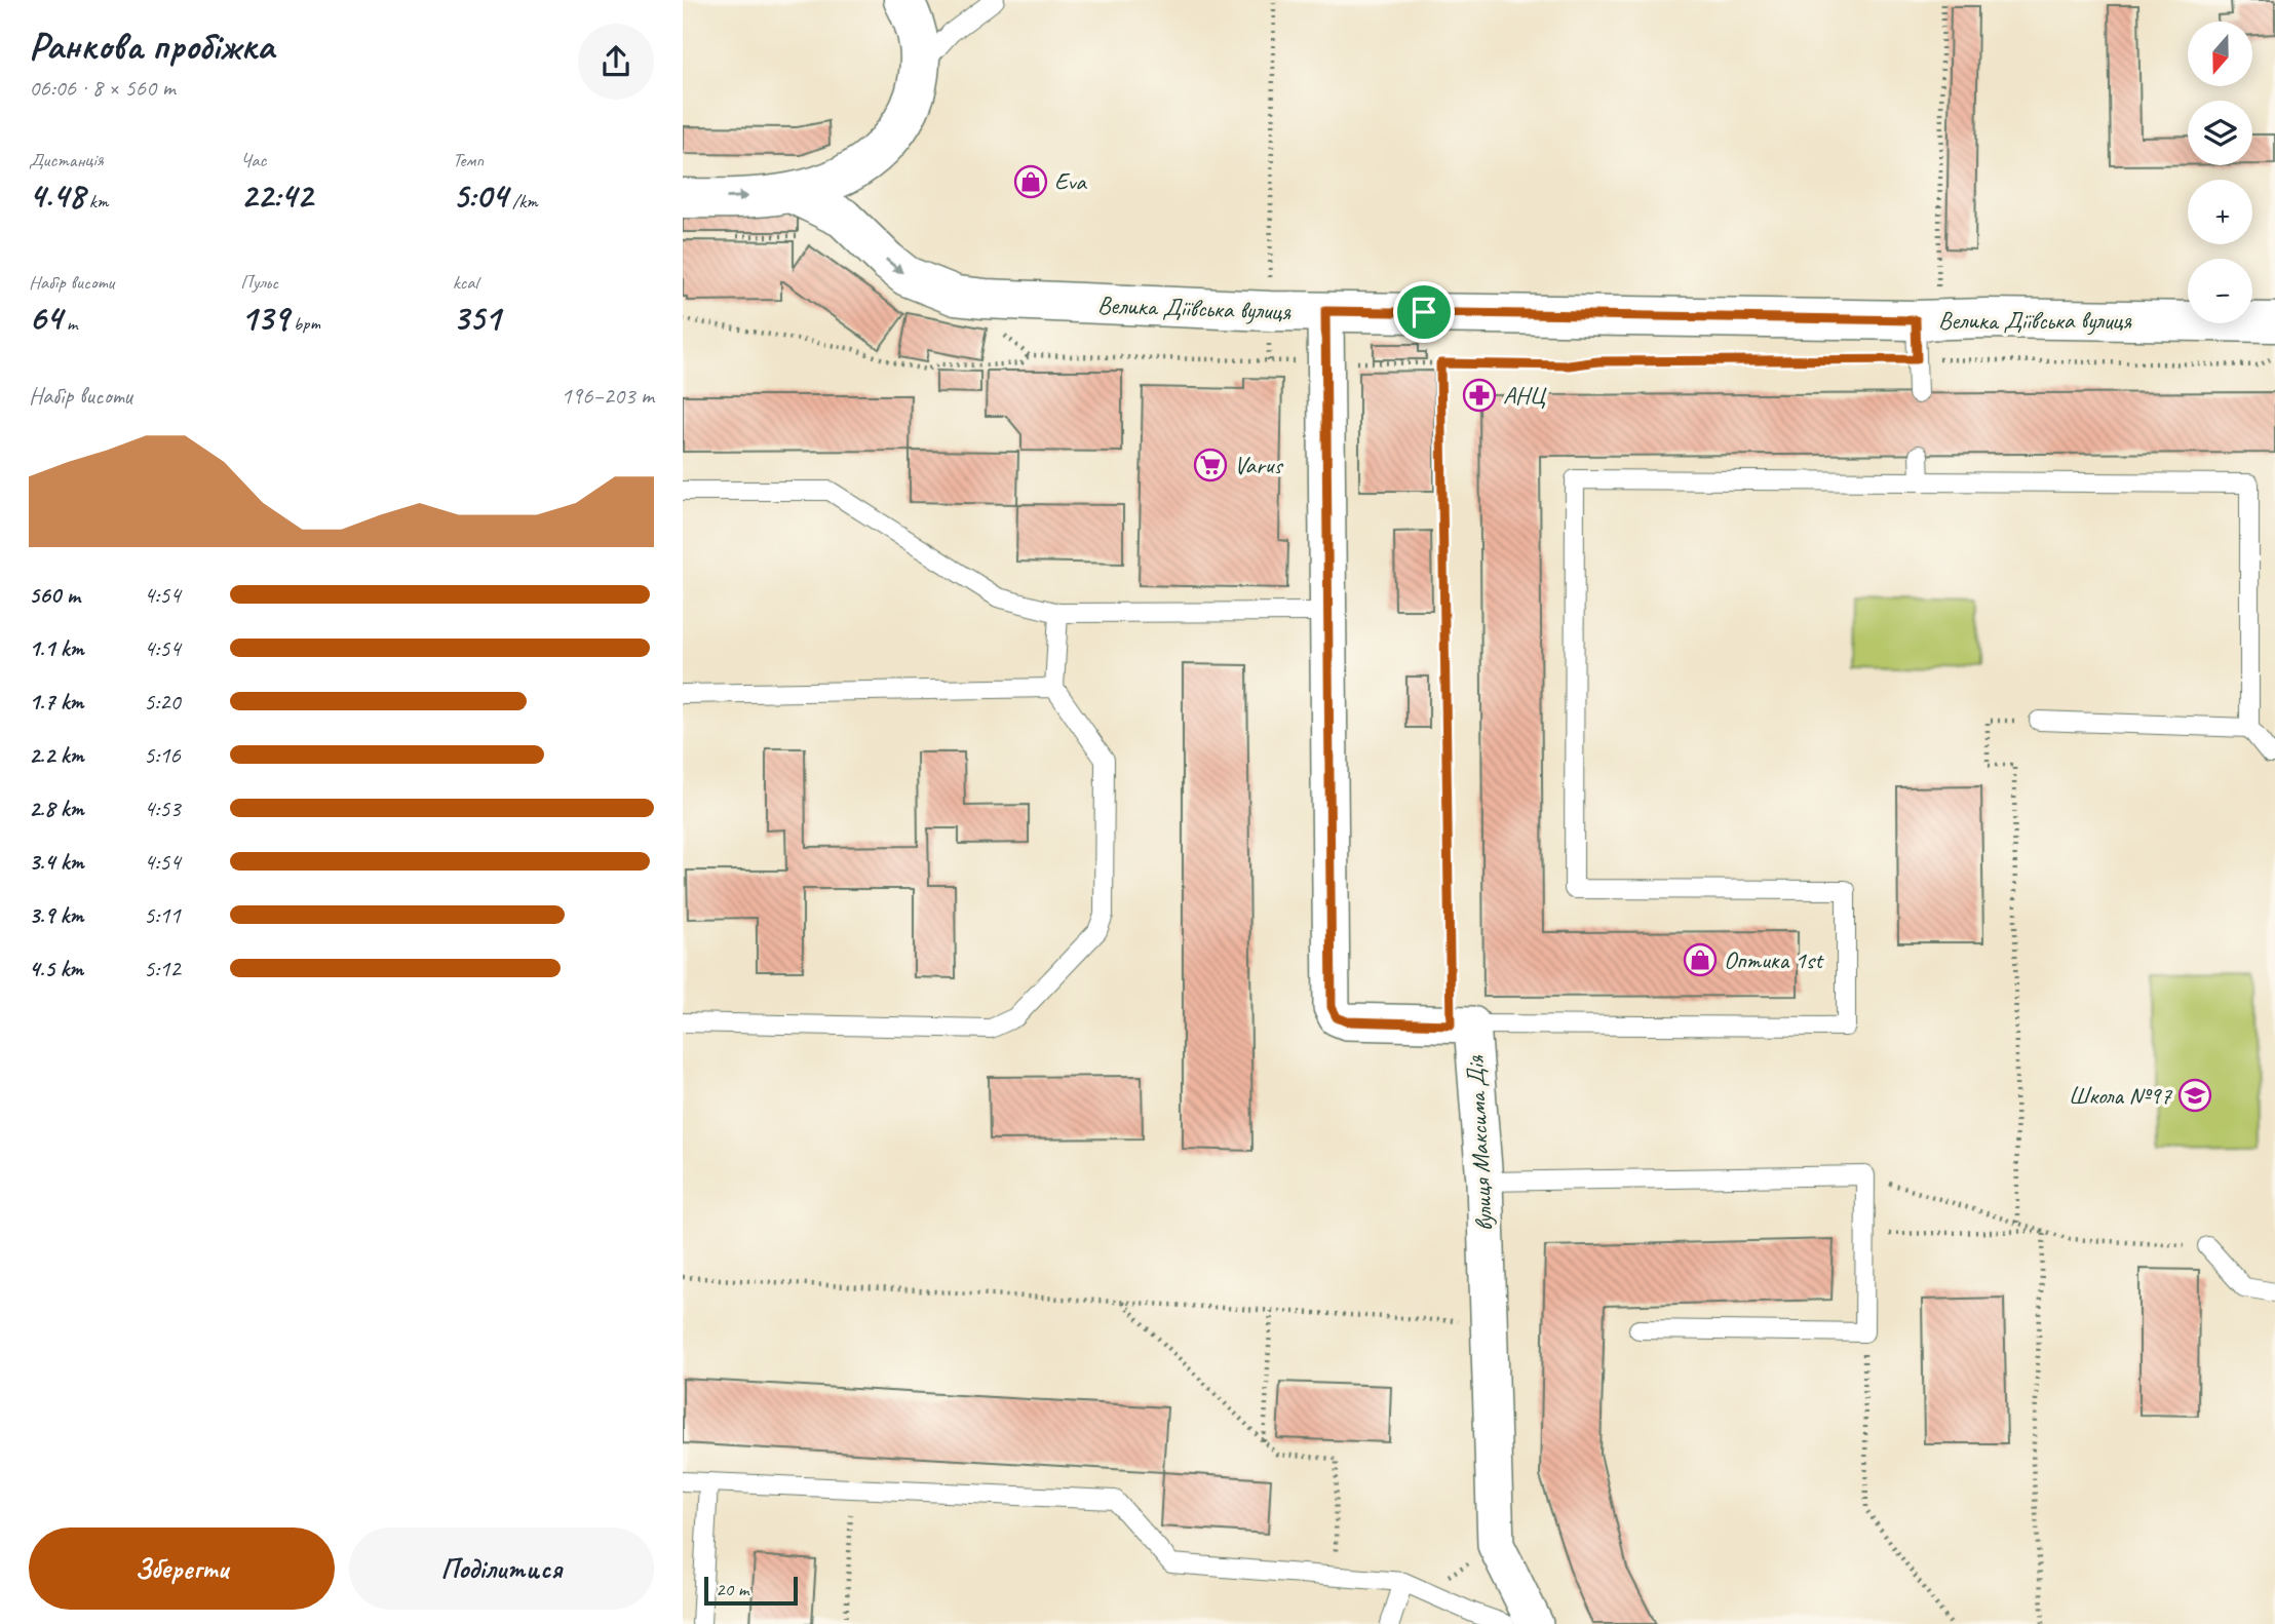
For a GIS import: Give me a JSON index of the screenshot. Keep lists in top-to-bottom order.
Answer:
{
  "streets": {
    "main road": ["Велика Діївська вулиця"],
    "street": ["вулиця Максима Дія"]
  },
  "crossings": [
    ["Велика Діївська вулиця", "вулиця Максима Дія"]
  ],
  "places": {
    "shop": ["Eva", "Оптика 1st"],
    "pharmacy": ["АНЦ"],
    "supermarket": ["Varus"],
    "school or university": ["Школа №97"]
  },
  "scale_bar": "20 m",
  "north": "bottom",
  "page": {
    "heading": ["Ранкова пробіжка", "06:06 · 8 × 560 m"],
    "map_buttons": ["+", "−"],
    "stats": [
      ["Дистанція", "4.48 km"],
      ["Час", "22:42"],
      ["Темп", "5:04 /km"],
      ["Набір висоти", "64 m"],
      ["Пульс", "139 bpm"],
      ["kcal", "351"]
    ],
    "chart": ["Набір висоти", "196–203 m"],
    "list": [
      {
        "name": "560 m",
        "note": "4:54"
      },
      {
        "name": "1.1 km",
        "note": "4:54"
      },
      {
        "name": "1.7 km",
        "note": "5:20"
      },
      {
        "name": "2.2 km",
        "note": "5:16"
      },
      {
        "name": "2.8 km",
        "note": "4:53"
      },
      {
        "name": "3.4 km",
        "note": "4:54"
      },
      {
        "name": "3.9 km",
        "note": "5:11"
      },
      {
        "name": "4.5 km",
        "note": "5:12"
      }
    ],
    "buttons": ["Зберегти", "Поділитися"],
    "scale": "20 m"
  }
}
